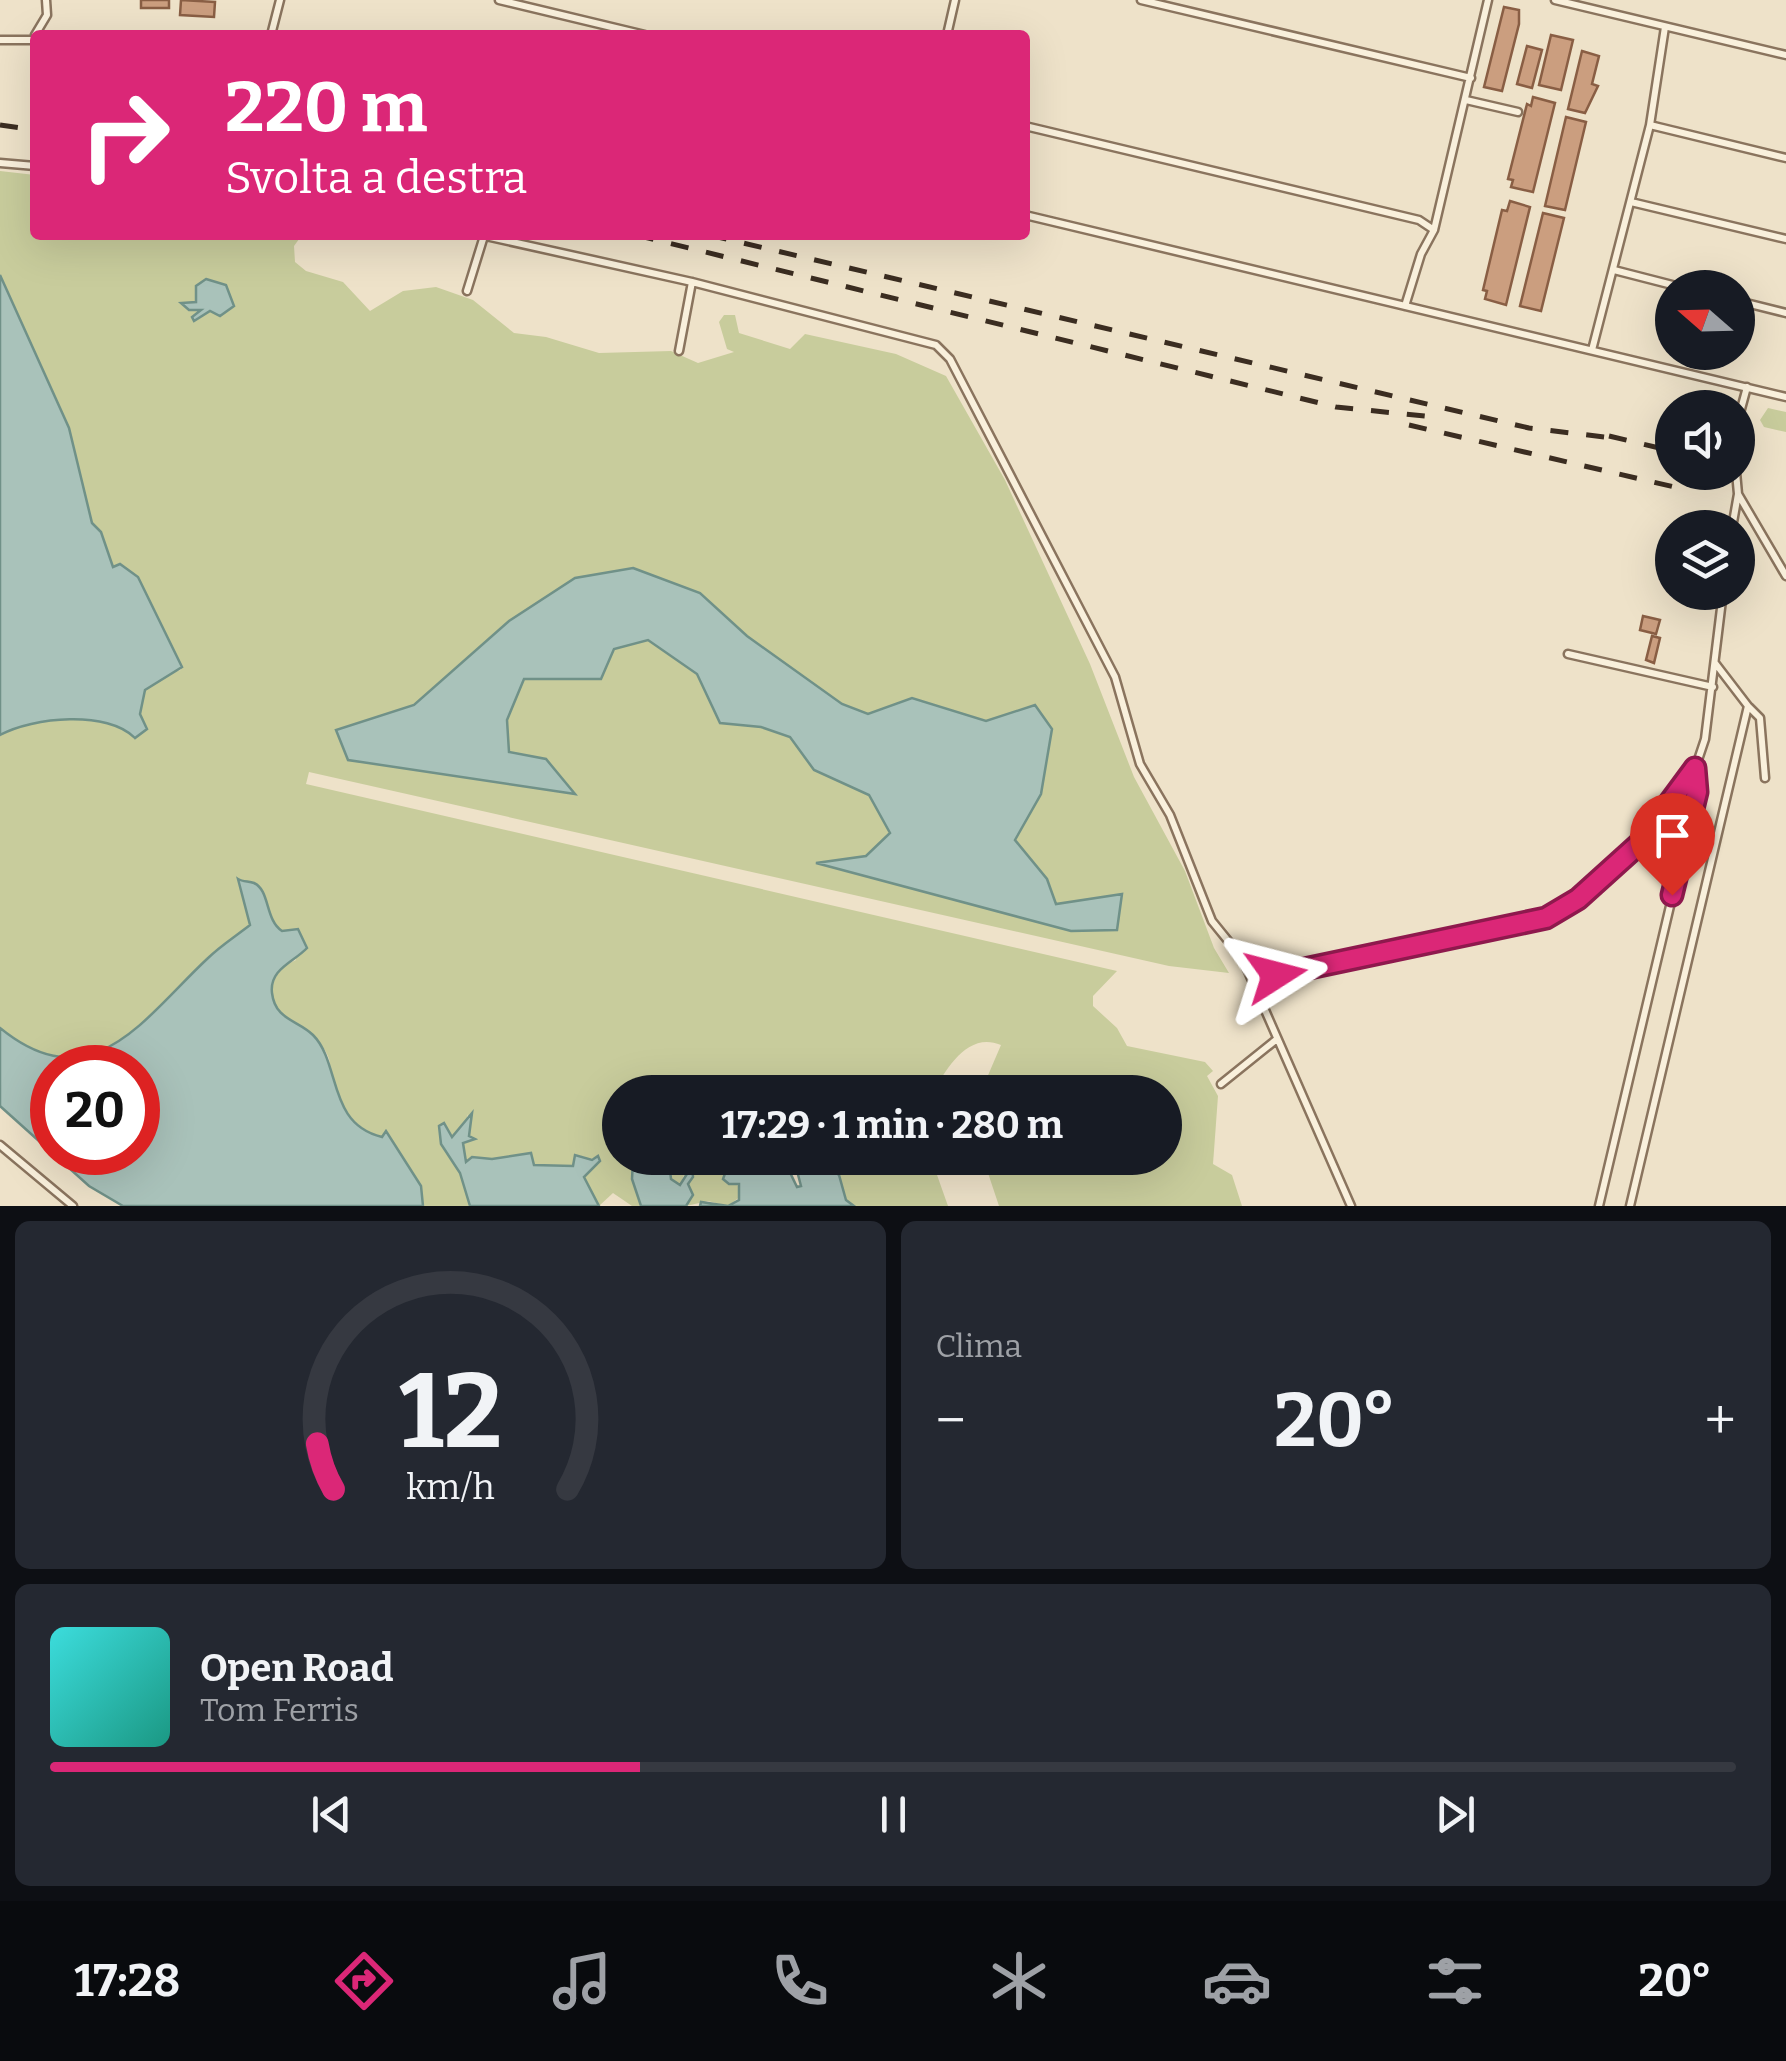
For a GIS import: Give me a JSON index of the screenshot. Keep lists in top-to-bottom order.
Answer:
{
  "north": "left",
  "page": {
    "turn": ["220 m", "Svolta a destra"],
    "limit": "20",
    "trip": "17:29 · 1 min · 280 m",
    "tile": "Clima",
    "heat": ["−", "20°", "+"],
    "song": ["Open Road", "Tom Ferris"],
    "tabs": ["17:28", "20°"],
    "gauge": ["12", "km/h"]
  }
}
